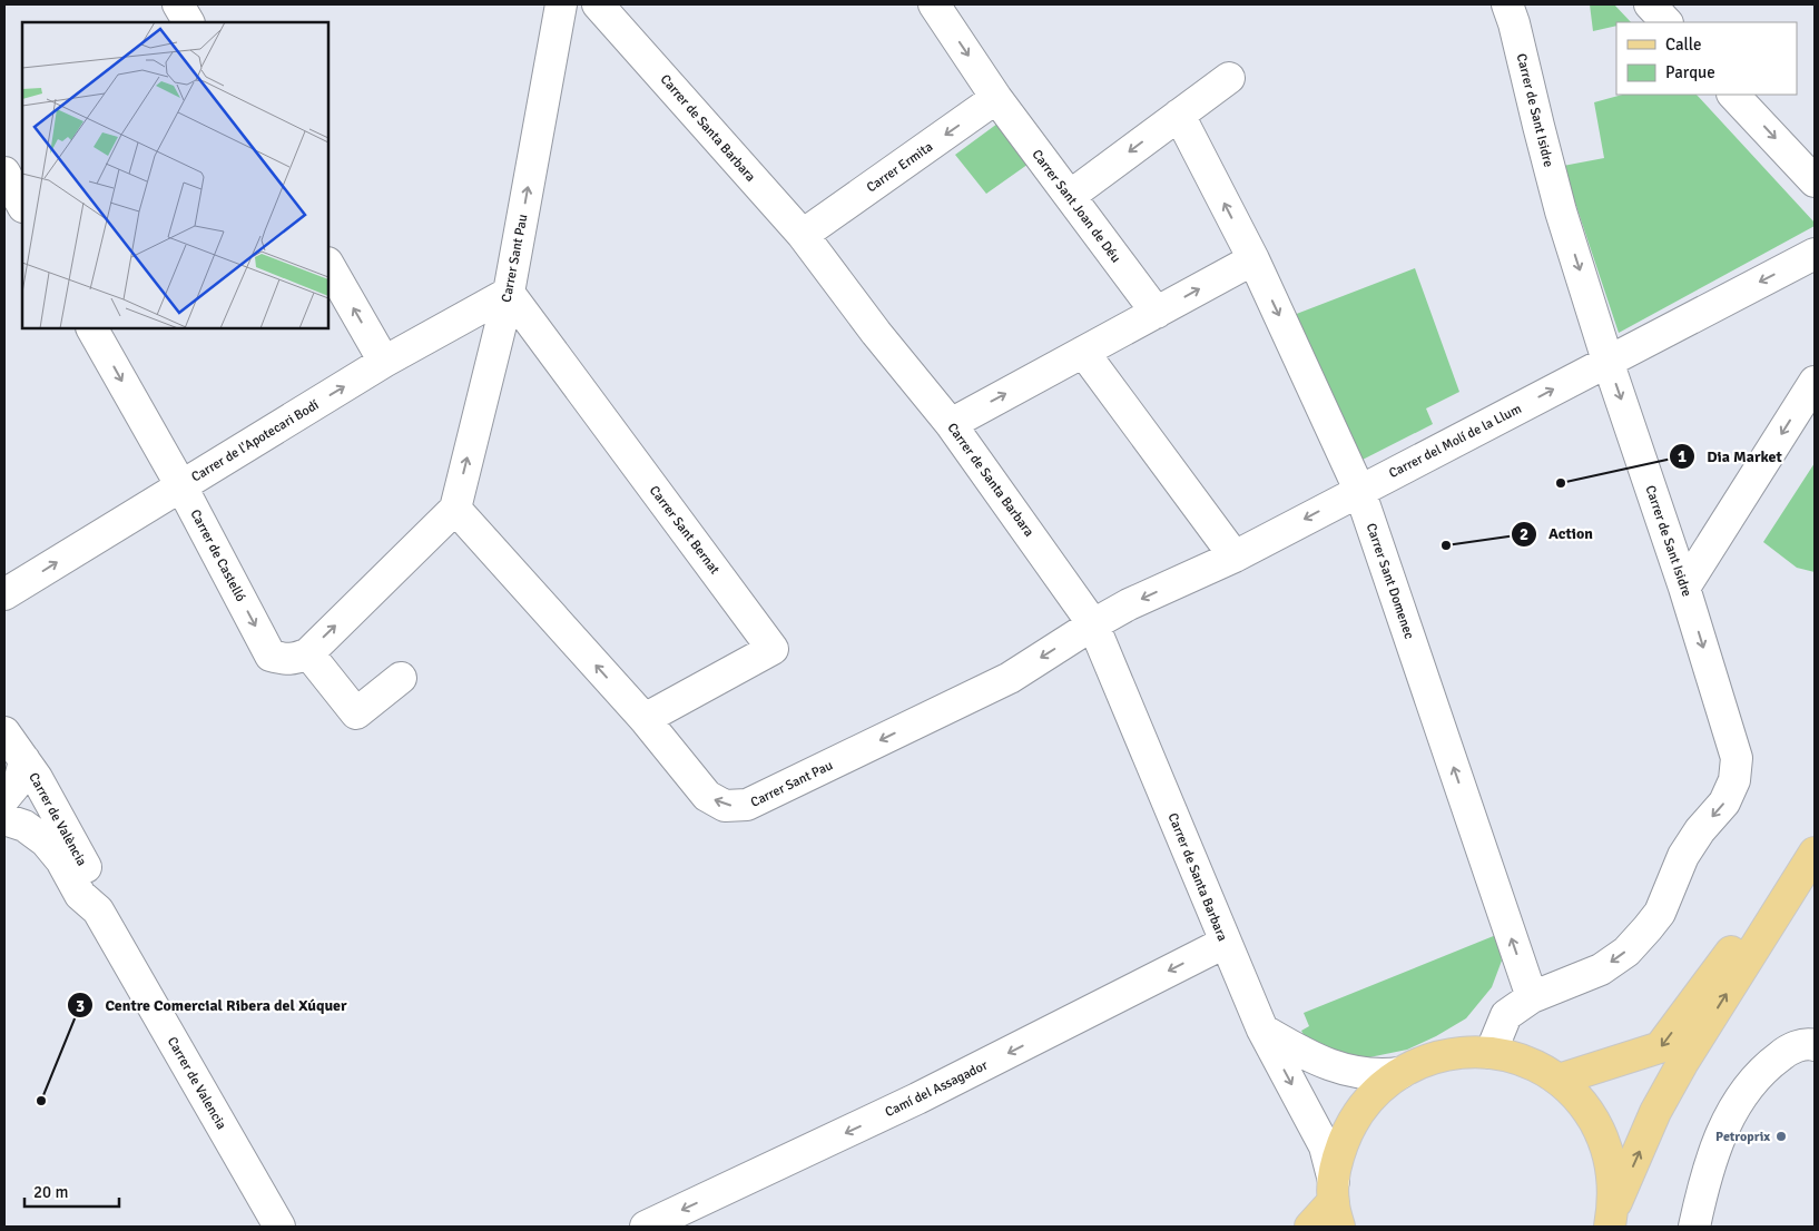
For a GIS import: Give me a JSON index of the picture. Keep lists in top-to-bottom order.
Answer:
{
  "streets": {
    "street": [
      "Carrer de Sant Isidre",
      "Carrer de Santa Barbara",
      "Carrer Ermita",
      "Carrer Sant Joan de Déu",
      "Carrer Sant Pau",
      "Carrer de l'Apotecari Bodí",
      "Carrer del Molí de la Llum",
      "Carrer Sant Bernat",
      "Carrer de Castelló",
      "Carrer Sant Domenec",
      "Carrer de València",
      "Carrer de Valencia",
      "Camí del Assagador"
    ]
  },
  "crossings": [
    ["Carrer de Sant Isidre", "Carrer del Molí de la Llum"],
    ["Carrer de Sant Isidre", "Carrer Sant Domenec"],
    ["Carrer de Santa Barbara", "Carrer Ermita"],
    ["Carrer de Santa Barbara", "Carrer Sant Pau"],
    ["Carrer de Santa Barbara", "Carrer del Molí de la Llum"],
    ["Carrer de Santa Barbara", "Camí del Assagador"],
    ["Carrer Ermita", "Carrer Sant Joan de Déu"],
    ["Carrer Sant Pau", "Carrer de l'Apotecari Bodí"],
    ["Carrer Sant Pau", "Carrer del Molí de la Llum"],
    ["Carrer Sant Pau", "Carrer Sant Bernat"],
    ["Carrer de l'Apotecari Bodí", "Carrer Sant Bernat"],
    ["Carrer de l'Apotecari Bodí", "Carrer de Castelló"],
    ["Carrer del Molí de la Llum", "Carrer Sant Domenec"],
    ["Carrer de València", "Carrer de Valencia"]
  ],
  "one_way": ["Carrer de Sant Isidre", "Carrer de Castelló", "Camí del Assagador"],
  "places": [
    "Dia Market",
    "Action",
    "Centre Comercial Ribera del Xúquer",
    "Petroprix"
  ],
  "legend": ["Calle", "Parque"],
  "scale_bar": "20 m"
}
